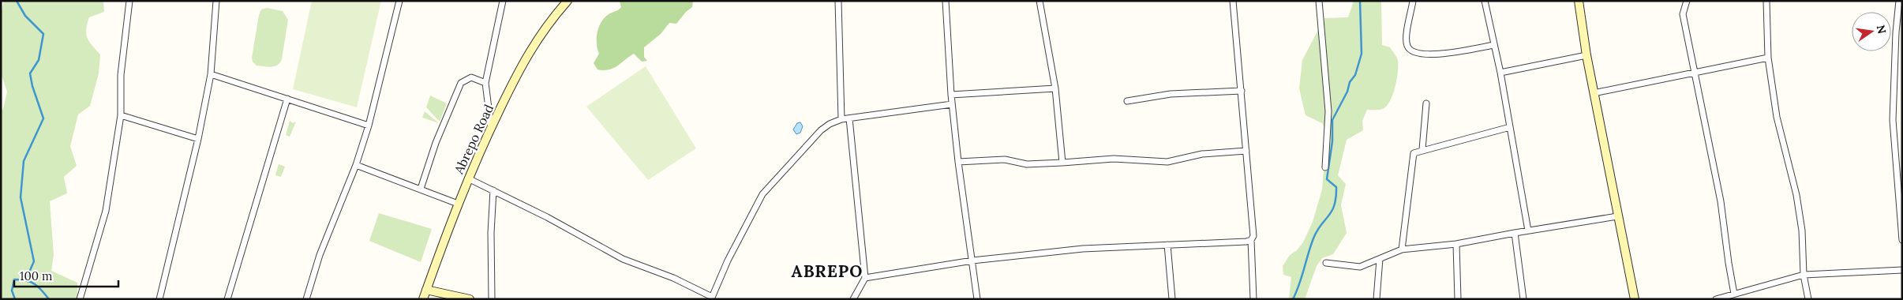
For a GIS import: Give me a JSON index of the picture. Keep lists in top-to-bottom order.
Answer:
{
  "streets": {
    "street": ["Abrepo Road"]
  },
  "districts": ["ABREPO"],
  "scale_bar": "100 m",
  "north": "right"
}
